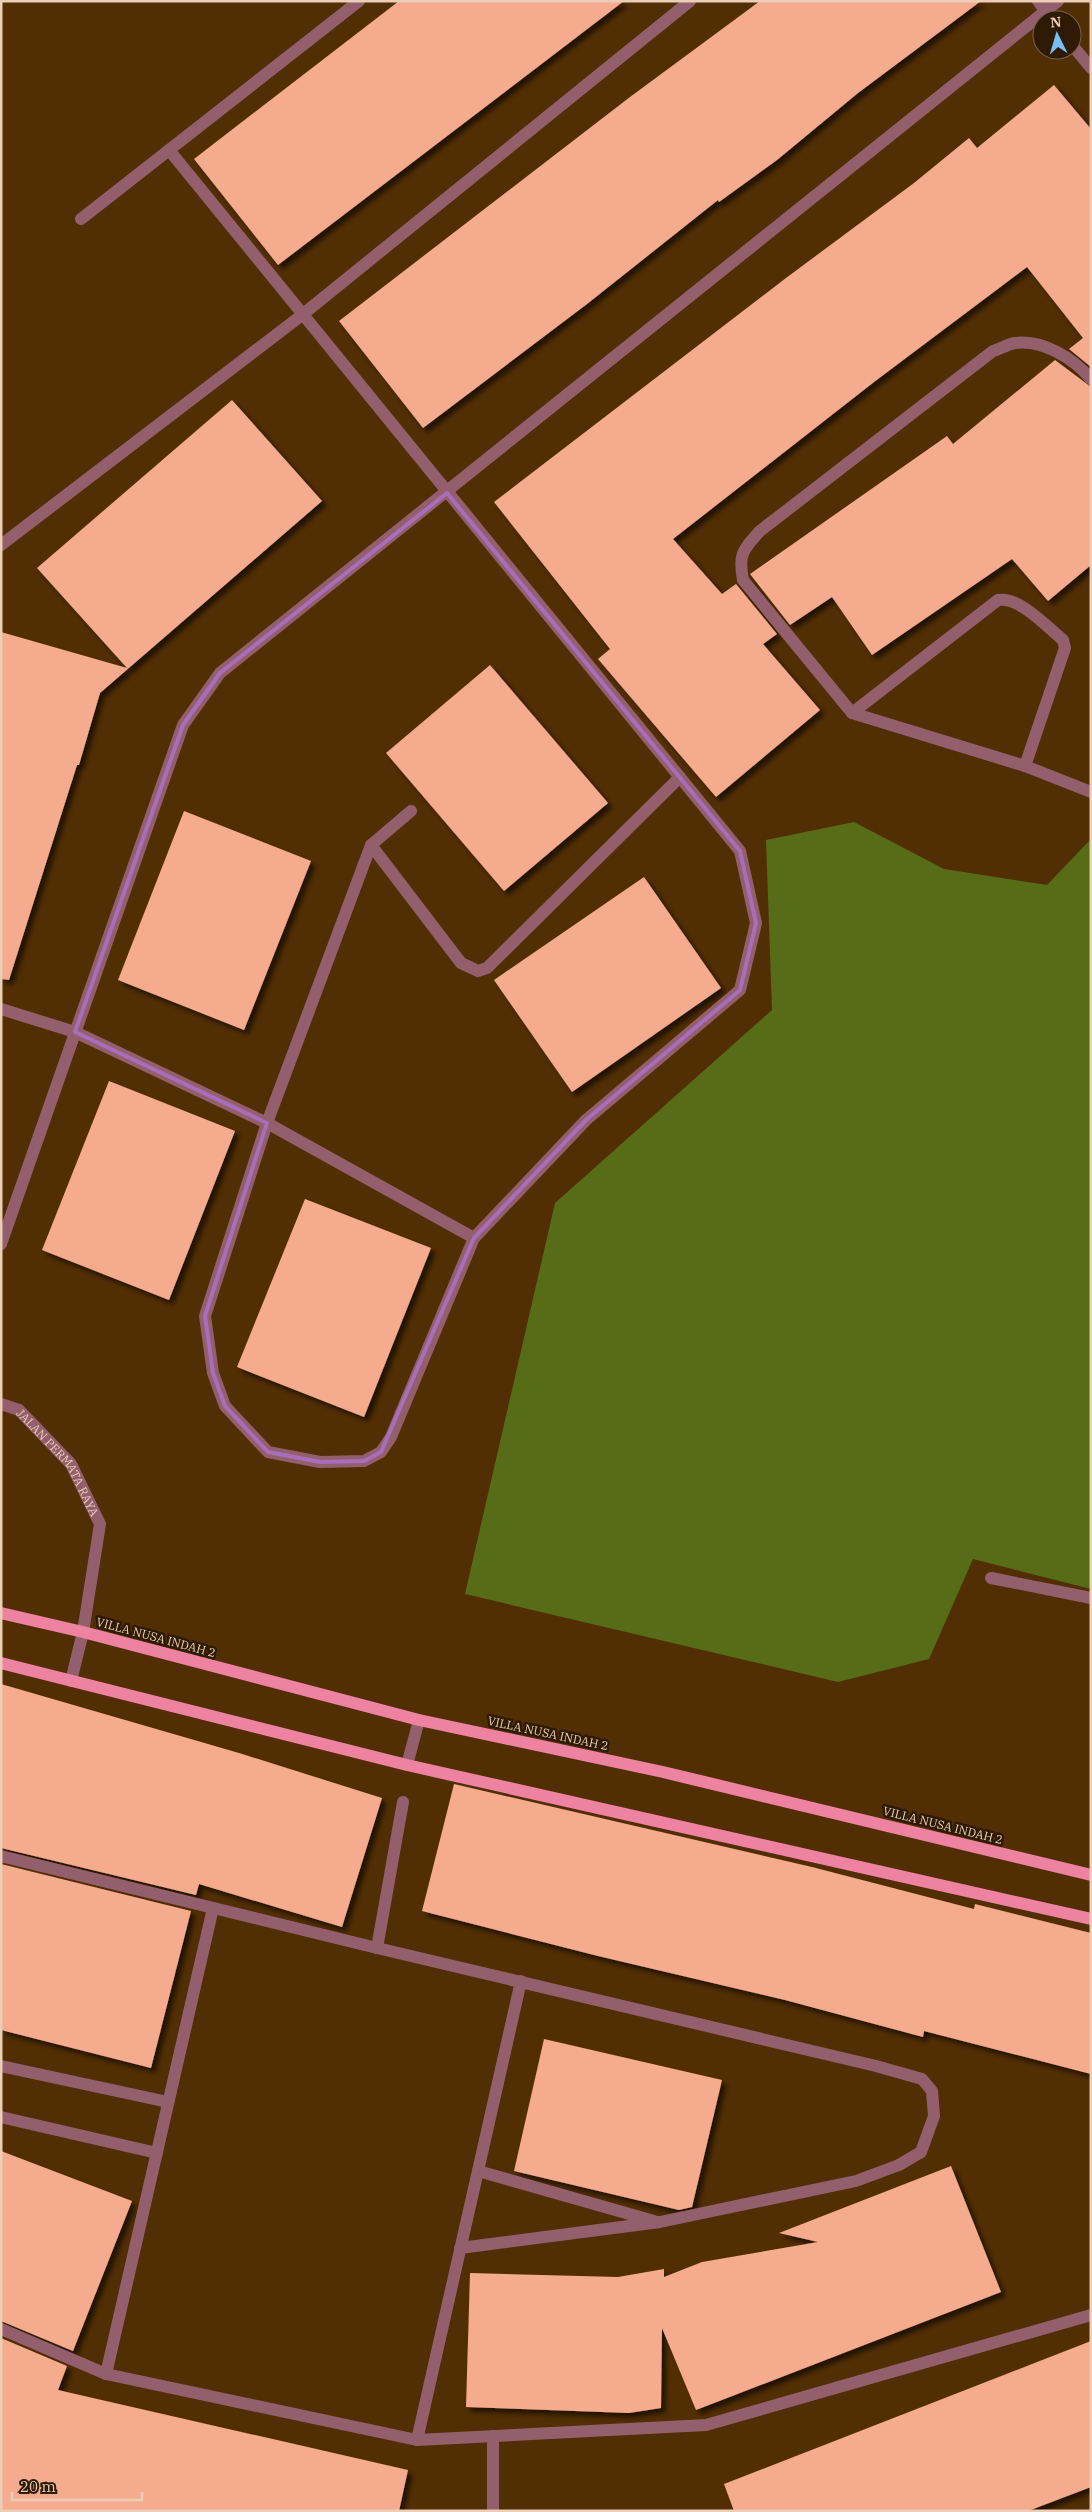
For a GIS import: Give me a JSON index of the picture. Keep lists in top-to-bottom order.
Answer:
{
  "streets": {
    "main road": ["VILLA NUSA INDAH 2"],
    "street": ["JALAN PERMATA RAYA"]
  },
  "crossings": [
    ["JALAN PERMATA RAYA", "VILLA NUSA INDAH 2"]
  ],
  "scale_bar": "20 m",
  "north": "top"
}
